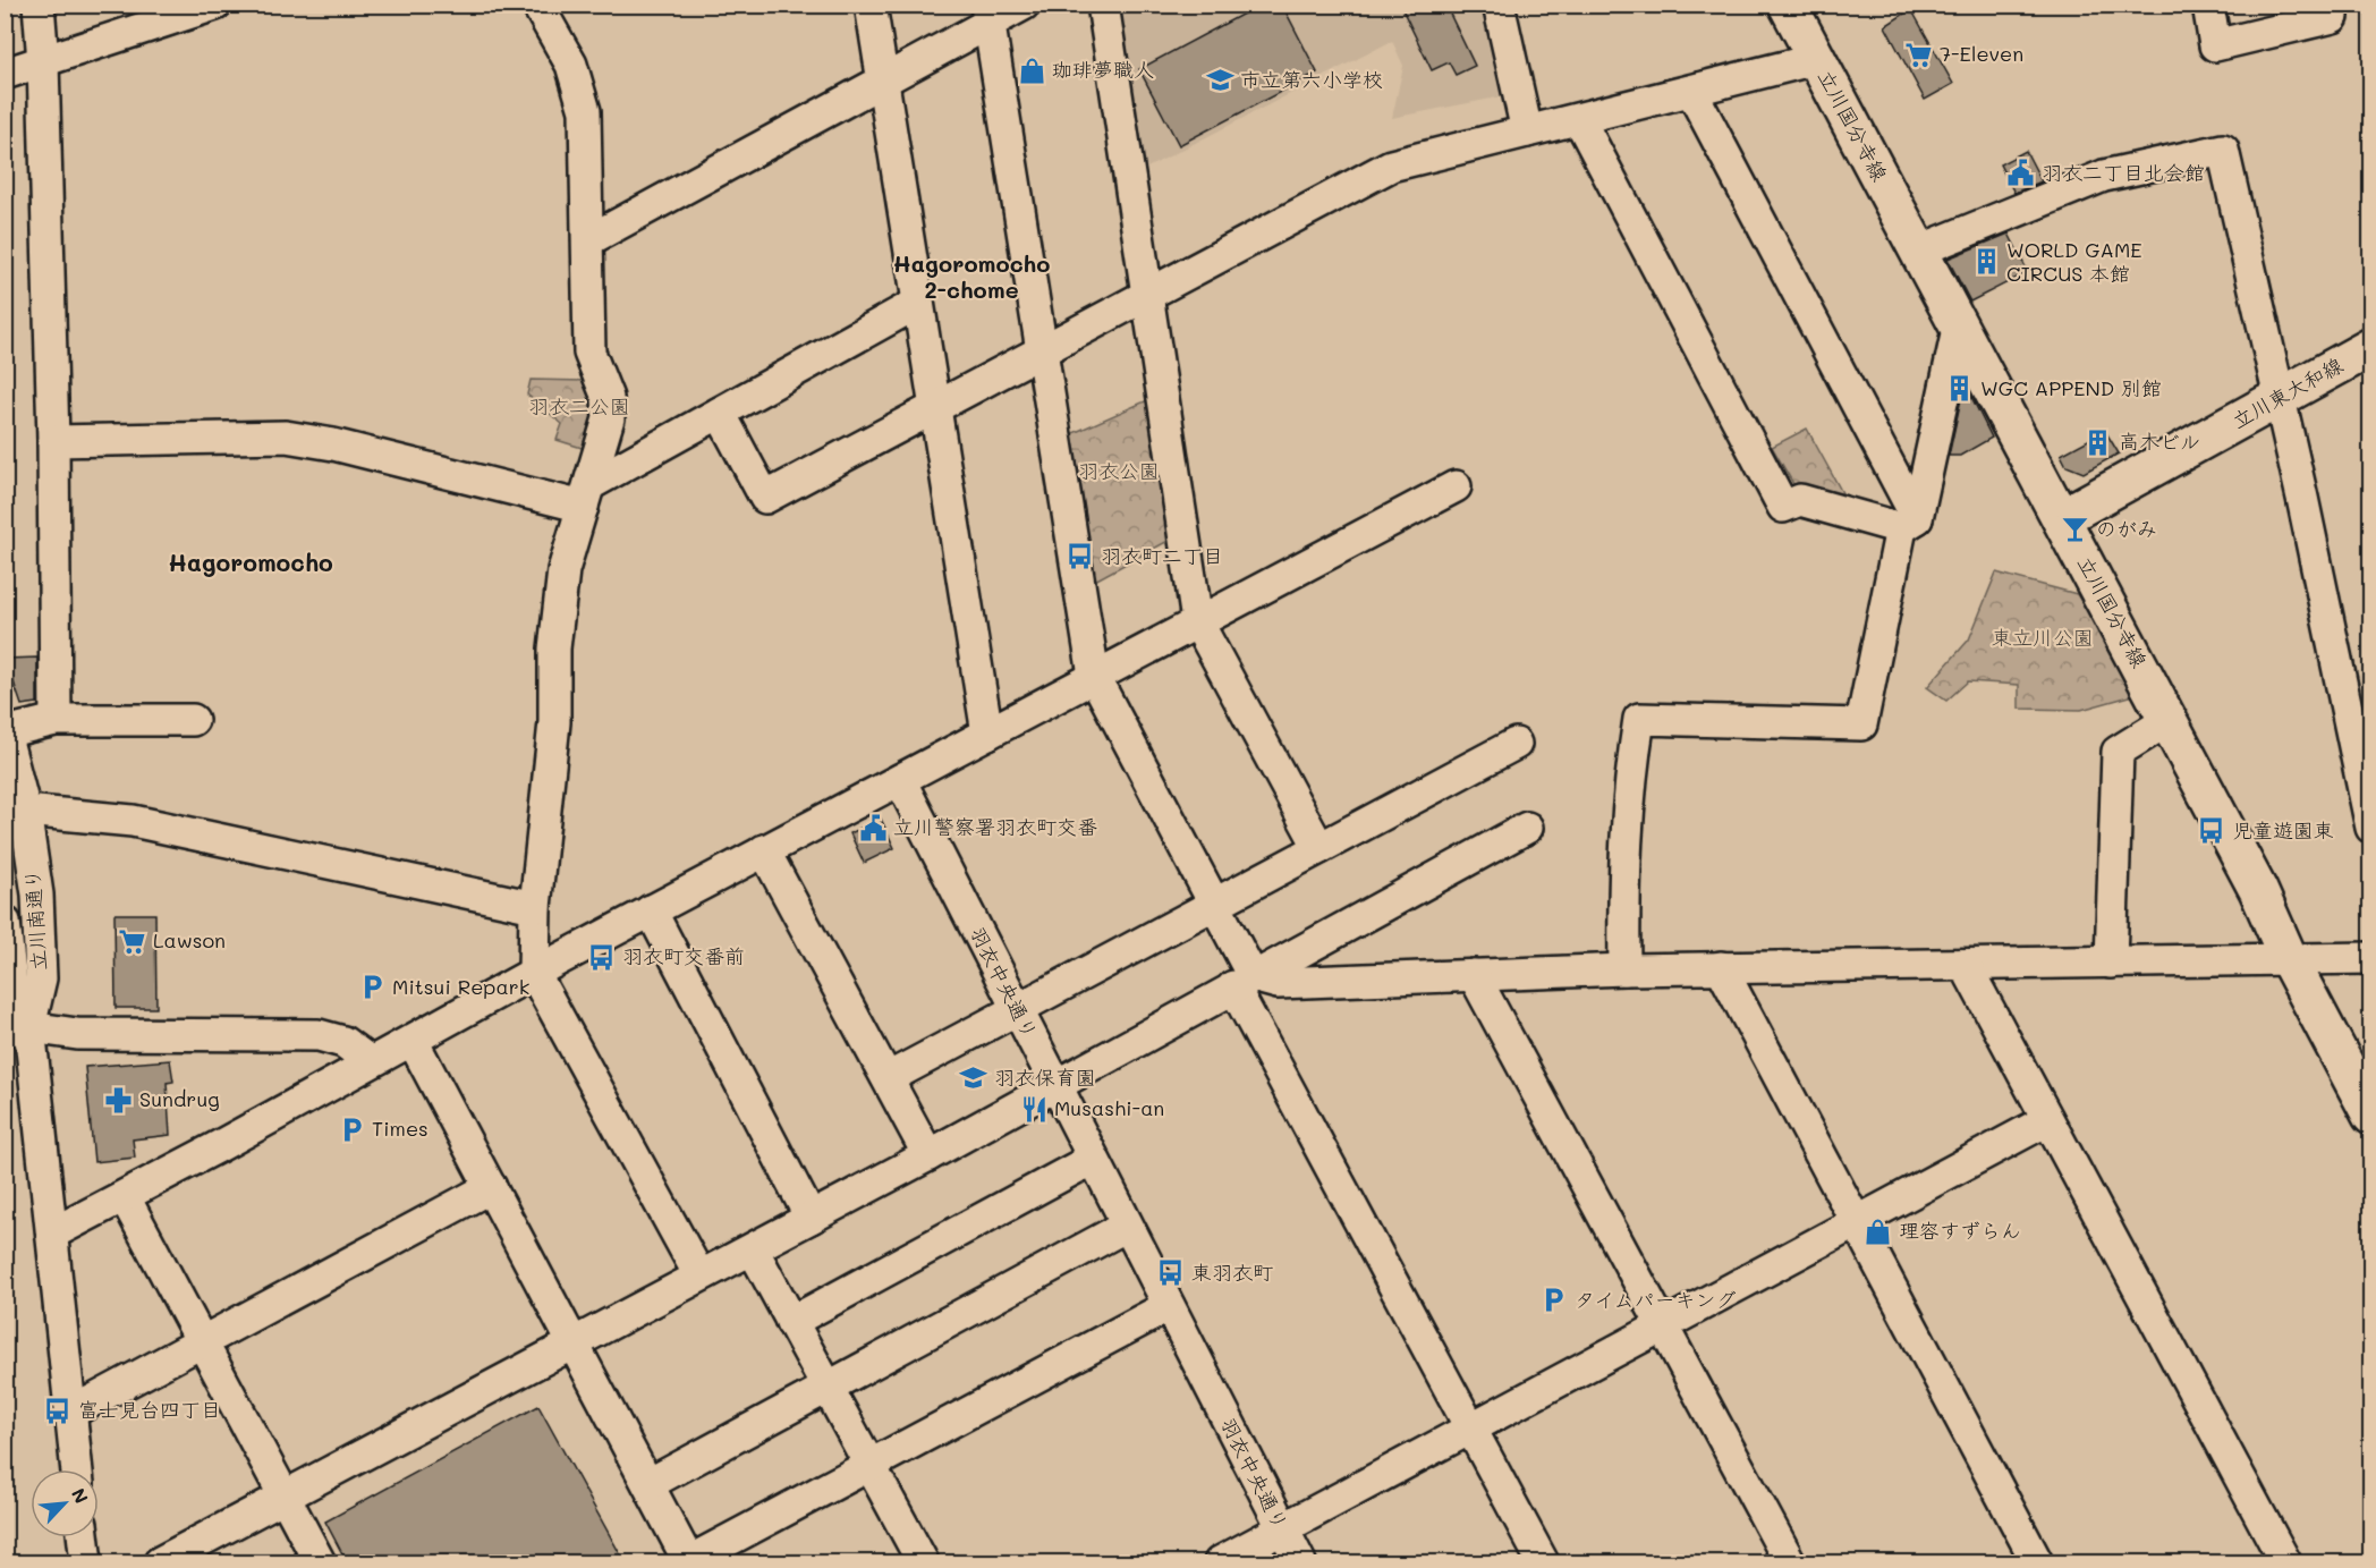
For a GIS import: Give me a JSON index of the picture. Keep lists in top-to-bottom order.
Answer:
{
  "streets": {
    "main road": ["立川国分寺線", "立川東大和線"],
    "street": ["立川南通り", "羽衣中央通り"]
  },
  "crossings": [
    ["立川国分寺線", "立川東大和線"]
  ],
  "districts": ["Hagoromocho 2-chome", "Hagoromocho"],
  "parks": ["羽衣二公園", "羽衣公園", "東立川公園"],
  "places": {
    "supermarket": ["7-Eleven", "Lawson"],
    "shop": ["珈琲夢職人", "理容すずらん"],
    "school or university": ["市立第六小学校", "羽衣保育園"],
    "public building": ["羽衣二丁目北会館", "立川警察署羽衣町交番"],
    "building": ["WORLD GAME CIRCUS 本館", "WGC APPEND 別館", "高木ビル"],
    "bar": ["のがみ"],
    "bus stop": [
      "羽衣町二丁目",
      "児童遊園東",
      "羽衣町交番前",
      "東羽衣町",
      "富士見台四丁目"
    ],
    "parking": ["Mitsui Repark", "Times", "タイムパーキング"],
    "pharmacy": ["Sundrug"],
    "restaurant": ["Musashi-an"]
  },
  "north": "top right"
}
